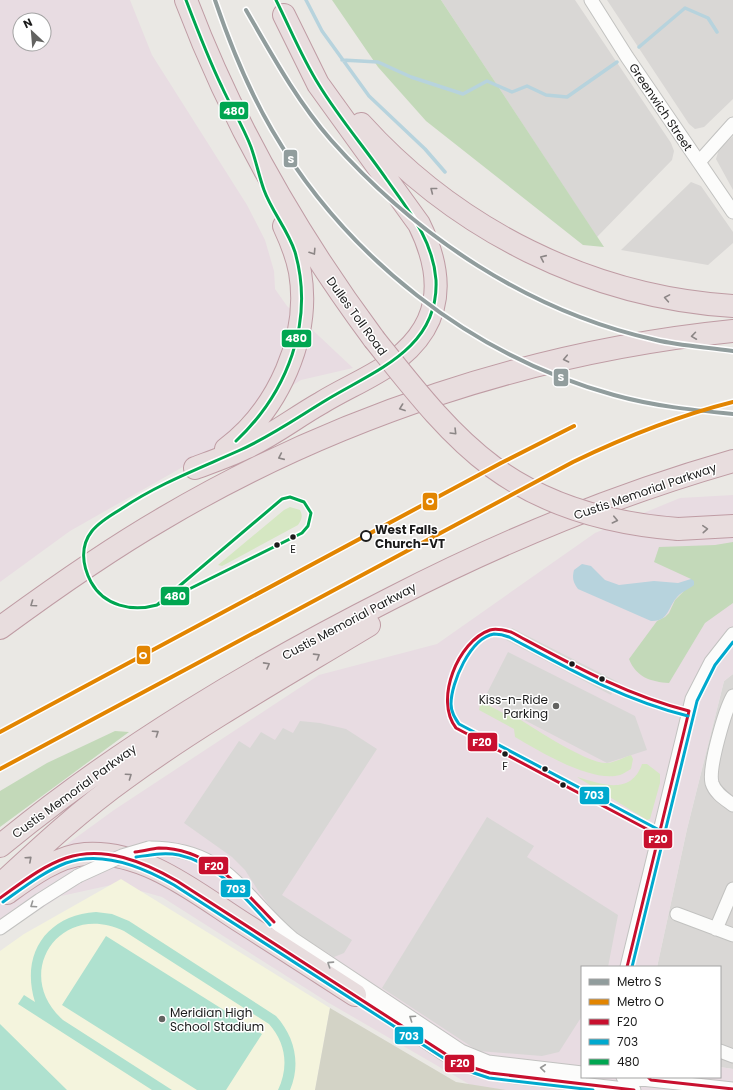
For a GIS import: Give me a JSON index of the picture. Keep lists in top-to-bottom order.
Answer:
{
  "streets": {
    "highway": ["Dulles Toll Road", "Custis Memorial Parkway"],
    "street": ["Greenwich Street"]
  },
  "places": [
    "West Falls Church–VT",
    "E",
    "Kiss-n-Ride Parking",
    "F",
    "Meridian High School Stadium"
  ],
  "lines": [
    "metro line S",
    "transit line 480",
    "metro line O",
    "transit line F20",
    "transit line 703"
  ],
  "legend": [
    "Metro S",
    "Metro O",
    "F20",
    "703",
    "480"
  ],
  "north": "top left"
}
